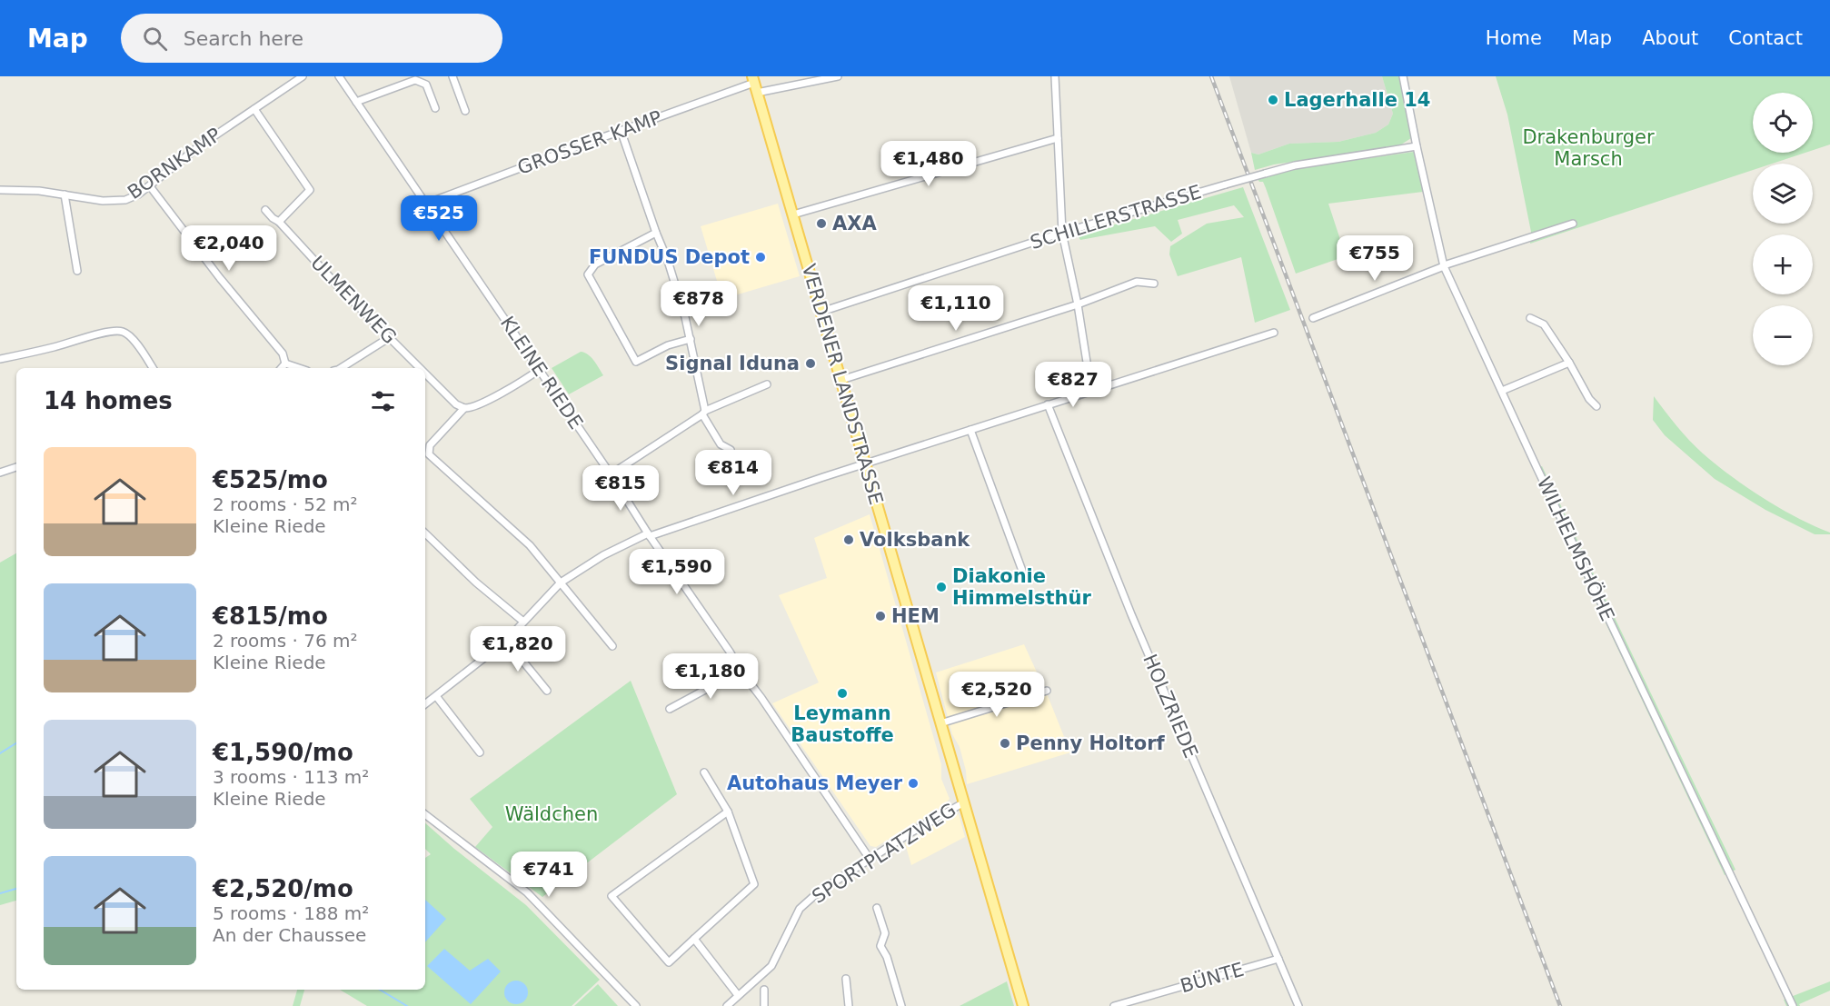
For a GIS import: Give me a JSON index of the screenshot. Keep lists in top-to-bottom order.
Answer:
{
  "streets": {
    "main road": ["VERDENER LANDSTRASSE"],
    "street": [
      "GROSSER KAMP",
      "BORNKAMP",
      "SCHILLERSTRASSE",
      "ULMENWEG",
      "KLEINE RIEDE",
      "WILHELMSHÖHE",
      "HOLZRIEDE",
      "SPORTPLATZWEG",
      "BÜNTE"
    ]
  },
  "crossings": [
    ["GROSSER KAMP", "KLEINE RIEDE"],
    ["GROSSER KAMP", "VERDENER LANDSTRASSE"],
    ["SCHILLERSTRASSE", "VERDENER LANDSTRASSE"],
    ["SCHILLERSTRASSE", "WILHELMSHÖHE"],
    ["KLEINE RIEDE", "SPORTPLATZWEG"],
    ["VERDENER LANDSTRASSE", "SPORTPLATZWEG"],
    ["HOLZRIEDE", "BÜNTE"]
  ],
  "parks": ["Drakenburger Marsch", "Wäldchen"],
  "places": [
    "Lagerhalle 14",
    "AXA",
    "FUNDUS Depot",
    "Signal Iduna",
    "Volksbank",
    "Diakonie Himmelsthür",
    "HEM",
    "Leymann Baustoffe",
    "Penny Holtorf",
    "Autohaus Meyer"
  ],
  "page": {
    "header": "Map",
    "search": "Search here",
    "nav": [
      "Home",
      "Map",
      "About",
      "Contact"
    ],
    "map_buttons": ["+", "−"],
    "price": [
      "€1,480",
      "€525",
      "€2,040",
      "€755",
      "€878",
      "€1,110",
      "€827",
      "€814",
      "€815",
      "€1,590",
      "€1,820",
      "€1,180",
      "€2,520",
      "€741"
    ],
    "heading": "14 homes",
    "list": [
      {
        "name": "€525/mo",
        "note": "2 rooms · 52 m² · Kleine Riede"
      },
      {
        "name": "€815/mo",
        "note": "2 rooms · 76 m² · Kleine Riede"
      },
      {
        "name": "€1,590/mo",
        "note": "3 rooms · 113 m² · Kleine Riede"
      },
      {
        "name": "€2,520/mo",
        "note": "5 rooms · 188 m² · An der Chaussee"
      }
    ]
  }
}
